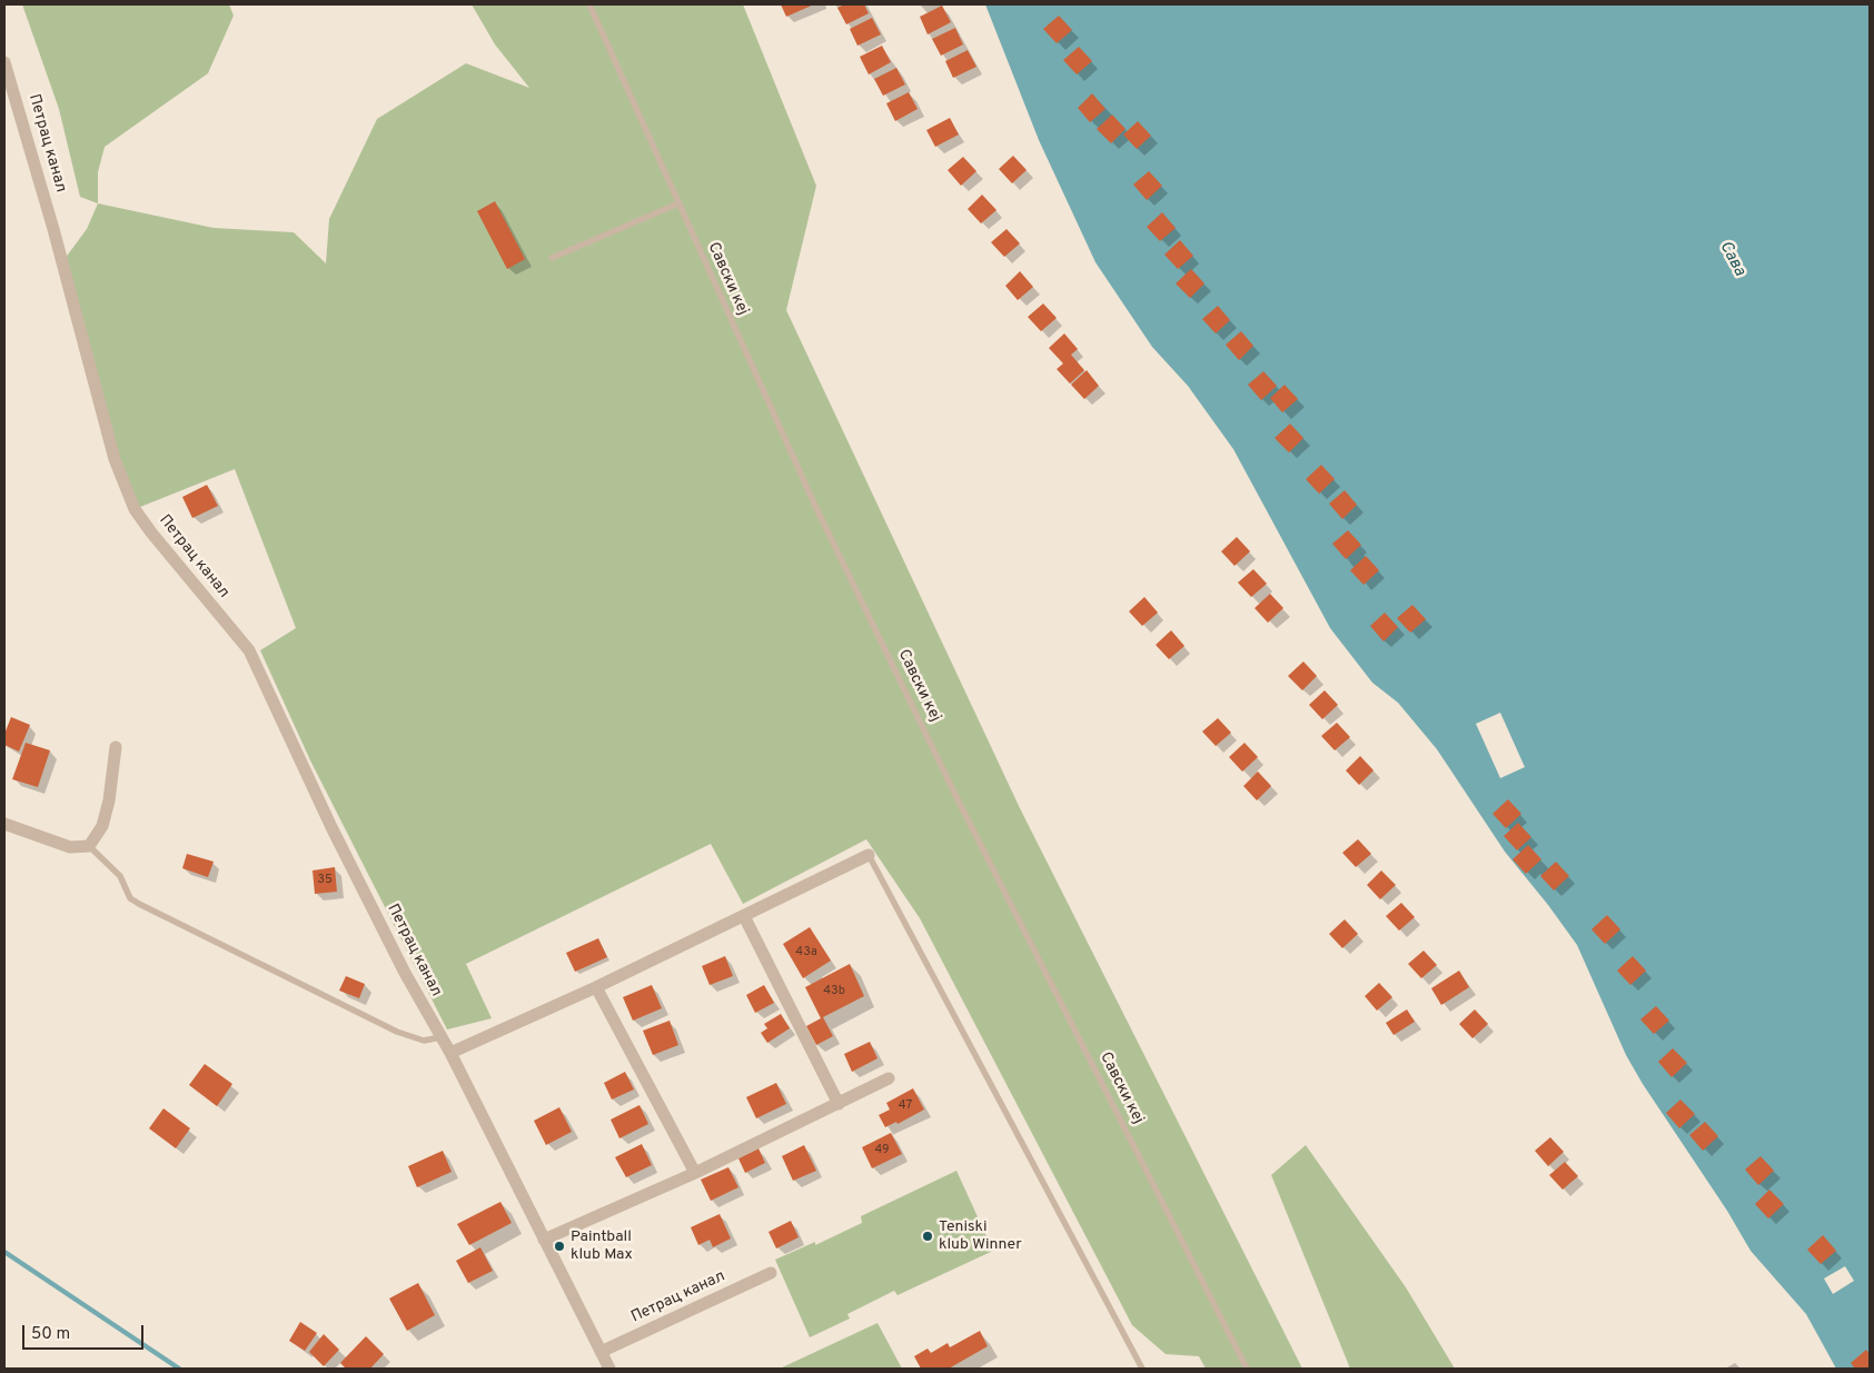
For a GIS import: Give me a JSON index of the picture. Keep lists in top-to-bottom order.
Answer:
{
  "streets": {
    "street": ["Петрац канал"],
    "lane": ["Савски кеј"]
  },
  "water": ["Сава"],
  "places": ["Teniski klub Winner", "Paintball klub Max"],
  "house_numbers": [
    "35",
    "43a",
    "43b",
    "47",
    "49"
  ],
  "scale_bar": "50 m"
}
